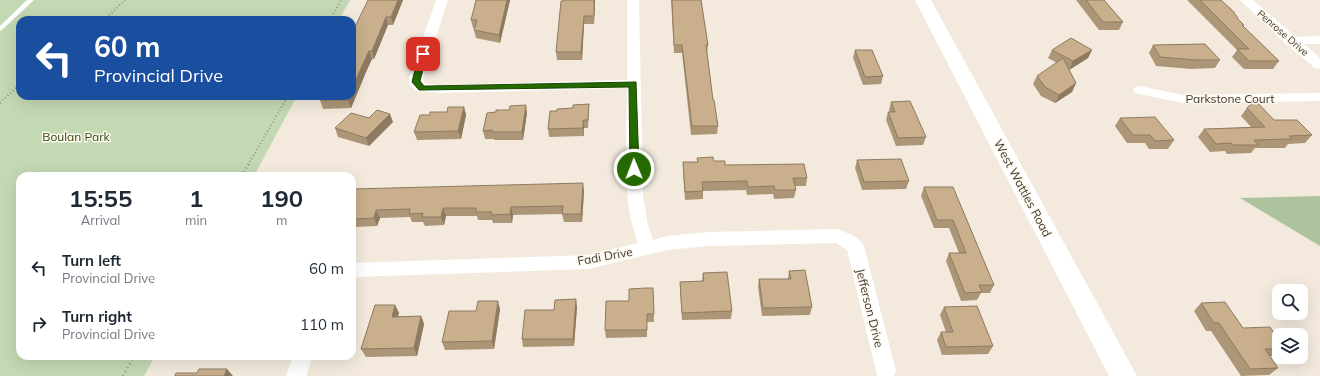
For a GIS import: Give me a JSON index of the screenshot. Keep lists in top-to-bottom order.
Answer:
{
  "streets": {
    "street": [
      "Penrose Drive",
      "Parkstone Court",
      "West Wattles Road",
      "Fadi Drive",
      "Jefferson Drive"
    ]
  },
  "crossings": [
    ["Fadi Drive", "Jefferson Drive"]
  ],
  "parks": ["Boulan Park"],
  "page": {
    "turn": ["60 m", "Provincial Drive"],
    "eta": [
      "15:55",
      "Arrival",
      "1",
      "min",
      "190",
      "m"
    ],
    "list": [
      {
        "name": "Turn left",
        "note": "Provincial Drive",
        "value": "60 m"
      },
      {
        "name": "Turn right",
        "note": "Provincial Drive",
        "value": "110 m"
      }
    ]
  }
}
